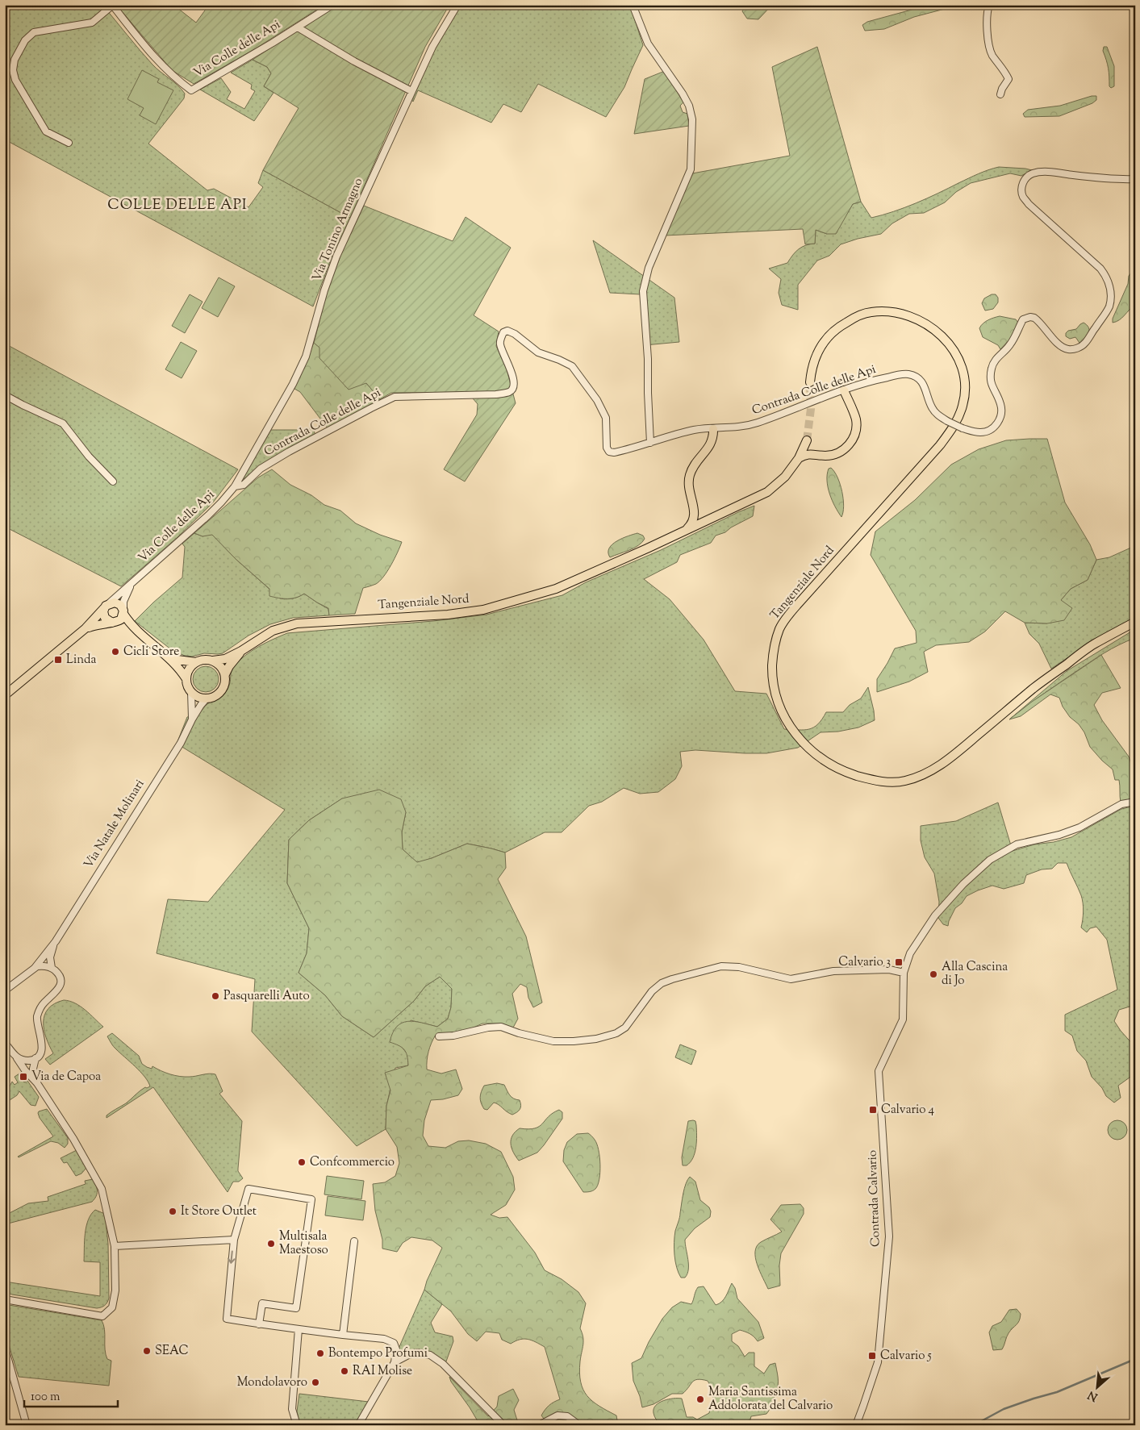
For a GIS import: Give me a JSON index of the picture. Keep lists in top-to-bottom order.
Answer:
{
  "streets": {
    "main road": ["Via Colle delle Api", "Tangenziale Nord"],
    "street": [
      "Via Tonino Armagno",
      "Contrada Colle delle Api",
      "Via Natale Molinari",
      "Contrada Calvario"
    ]
  },
  "crossings": [
    ["Via Colle delle Api", "Via Tonino Armagno"],
    ["Via Colle delle Api", "Contrada Colle delle Api"],
    ["Via Tonino Armagno", "Contrada Colle delle Api"],
    ["Tangenziale Nord", "Via Natale Molinari"]
  ],
  "districts": ["COLLE DELLE API"],
  "places": {
    "other": [
      "Cicli Store",
      "Alla Cascina di Jo",
      "Pasquarelli Auto",
      "Confcommercio",
      "It Store Outlet",
      "Multisala Maestoso",
      "SEAC",
      "Bontempo Profumi",
      "RAI Molise",
      "Mondolavoro",
      "Maria Santissima Addolorata del Calvario"
    ],
    "transit": [
      "Linda",
      "Calvario 3",
      "Via de Capoa",
      "Calvario 4",
      "Calvario 5"
    ]
  },
  "scale_bar": "100 m",
  "north": "bottom left"
}
